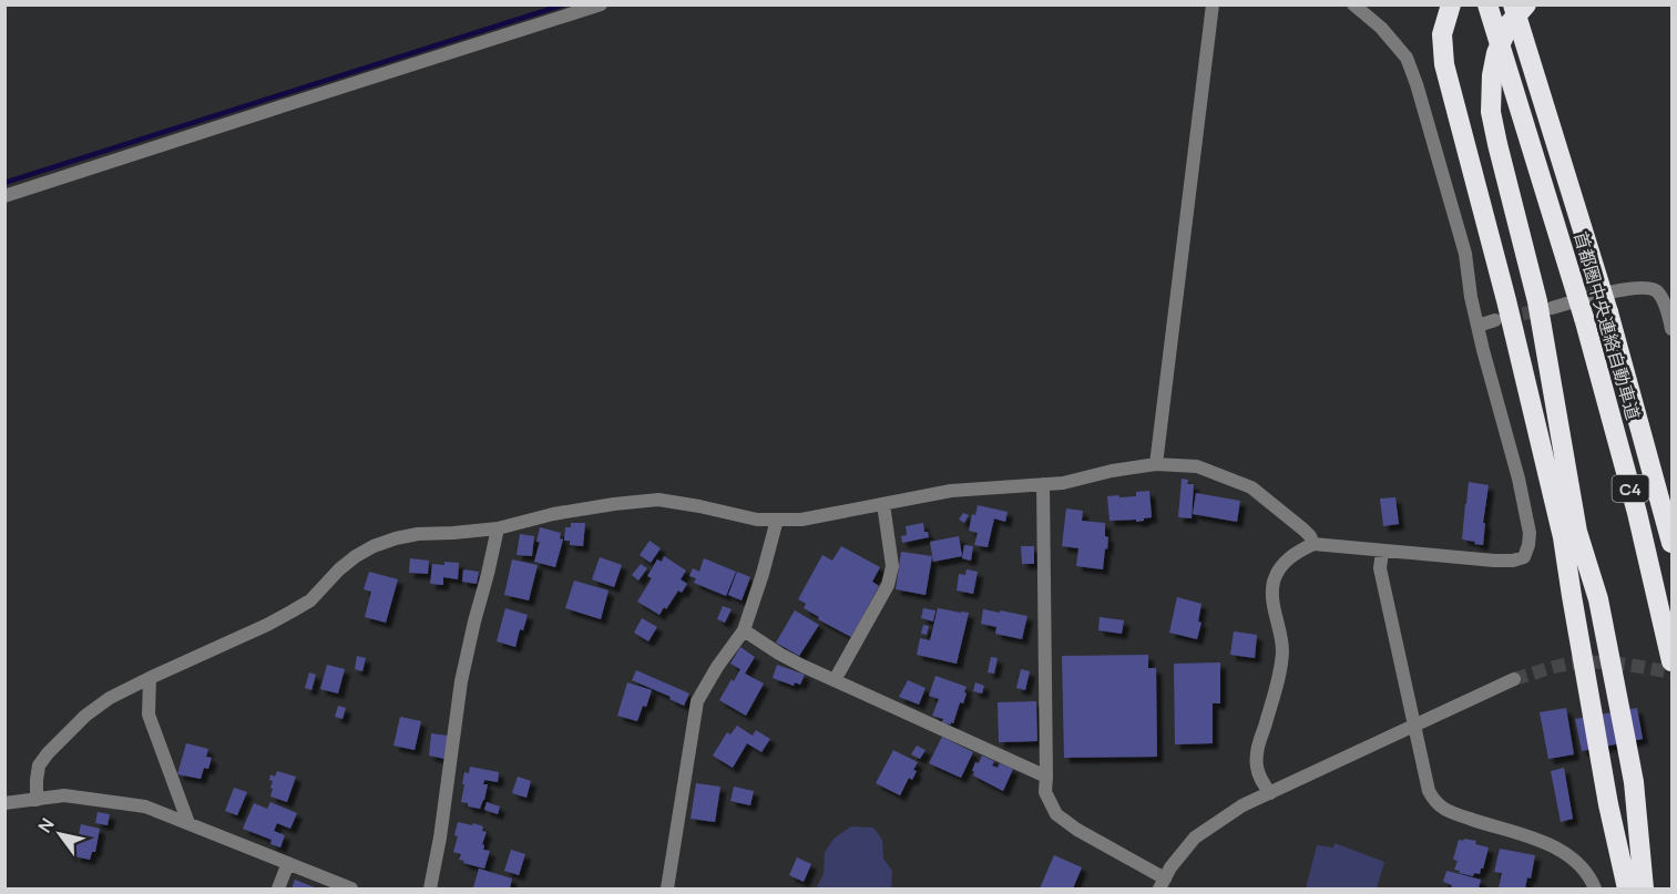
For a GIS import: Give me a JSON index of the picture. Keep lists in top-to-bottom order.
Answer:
{
  "streets": {
    "highway": ["首都圏中央連絡自動車道", "C4"]
  },
  "north": "top left"
}
